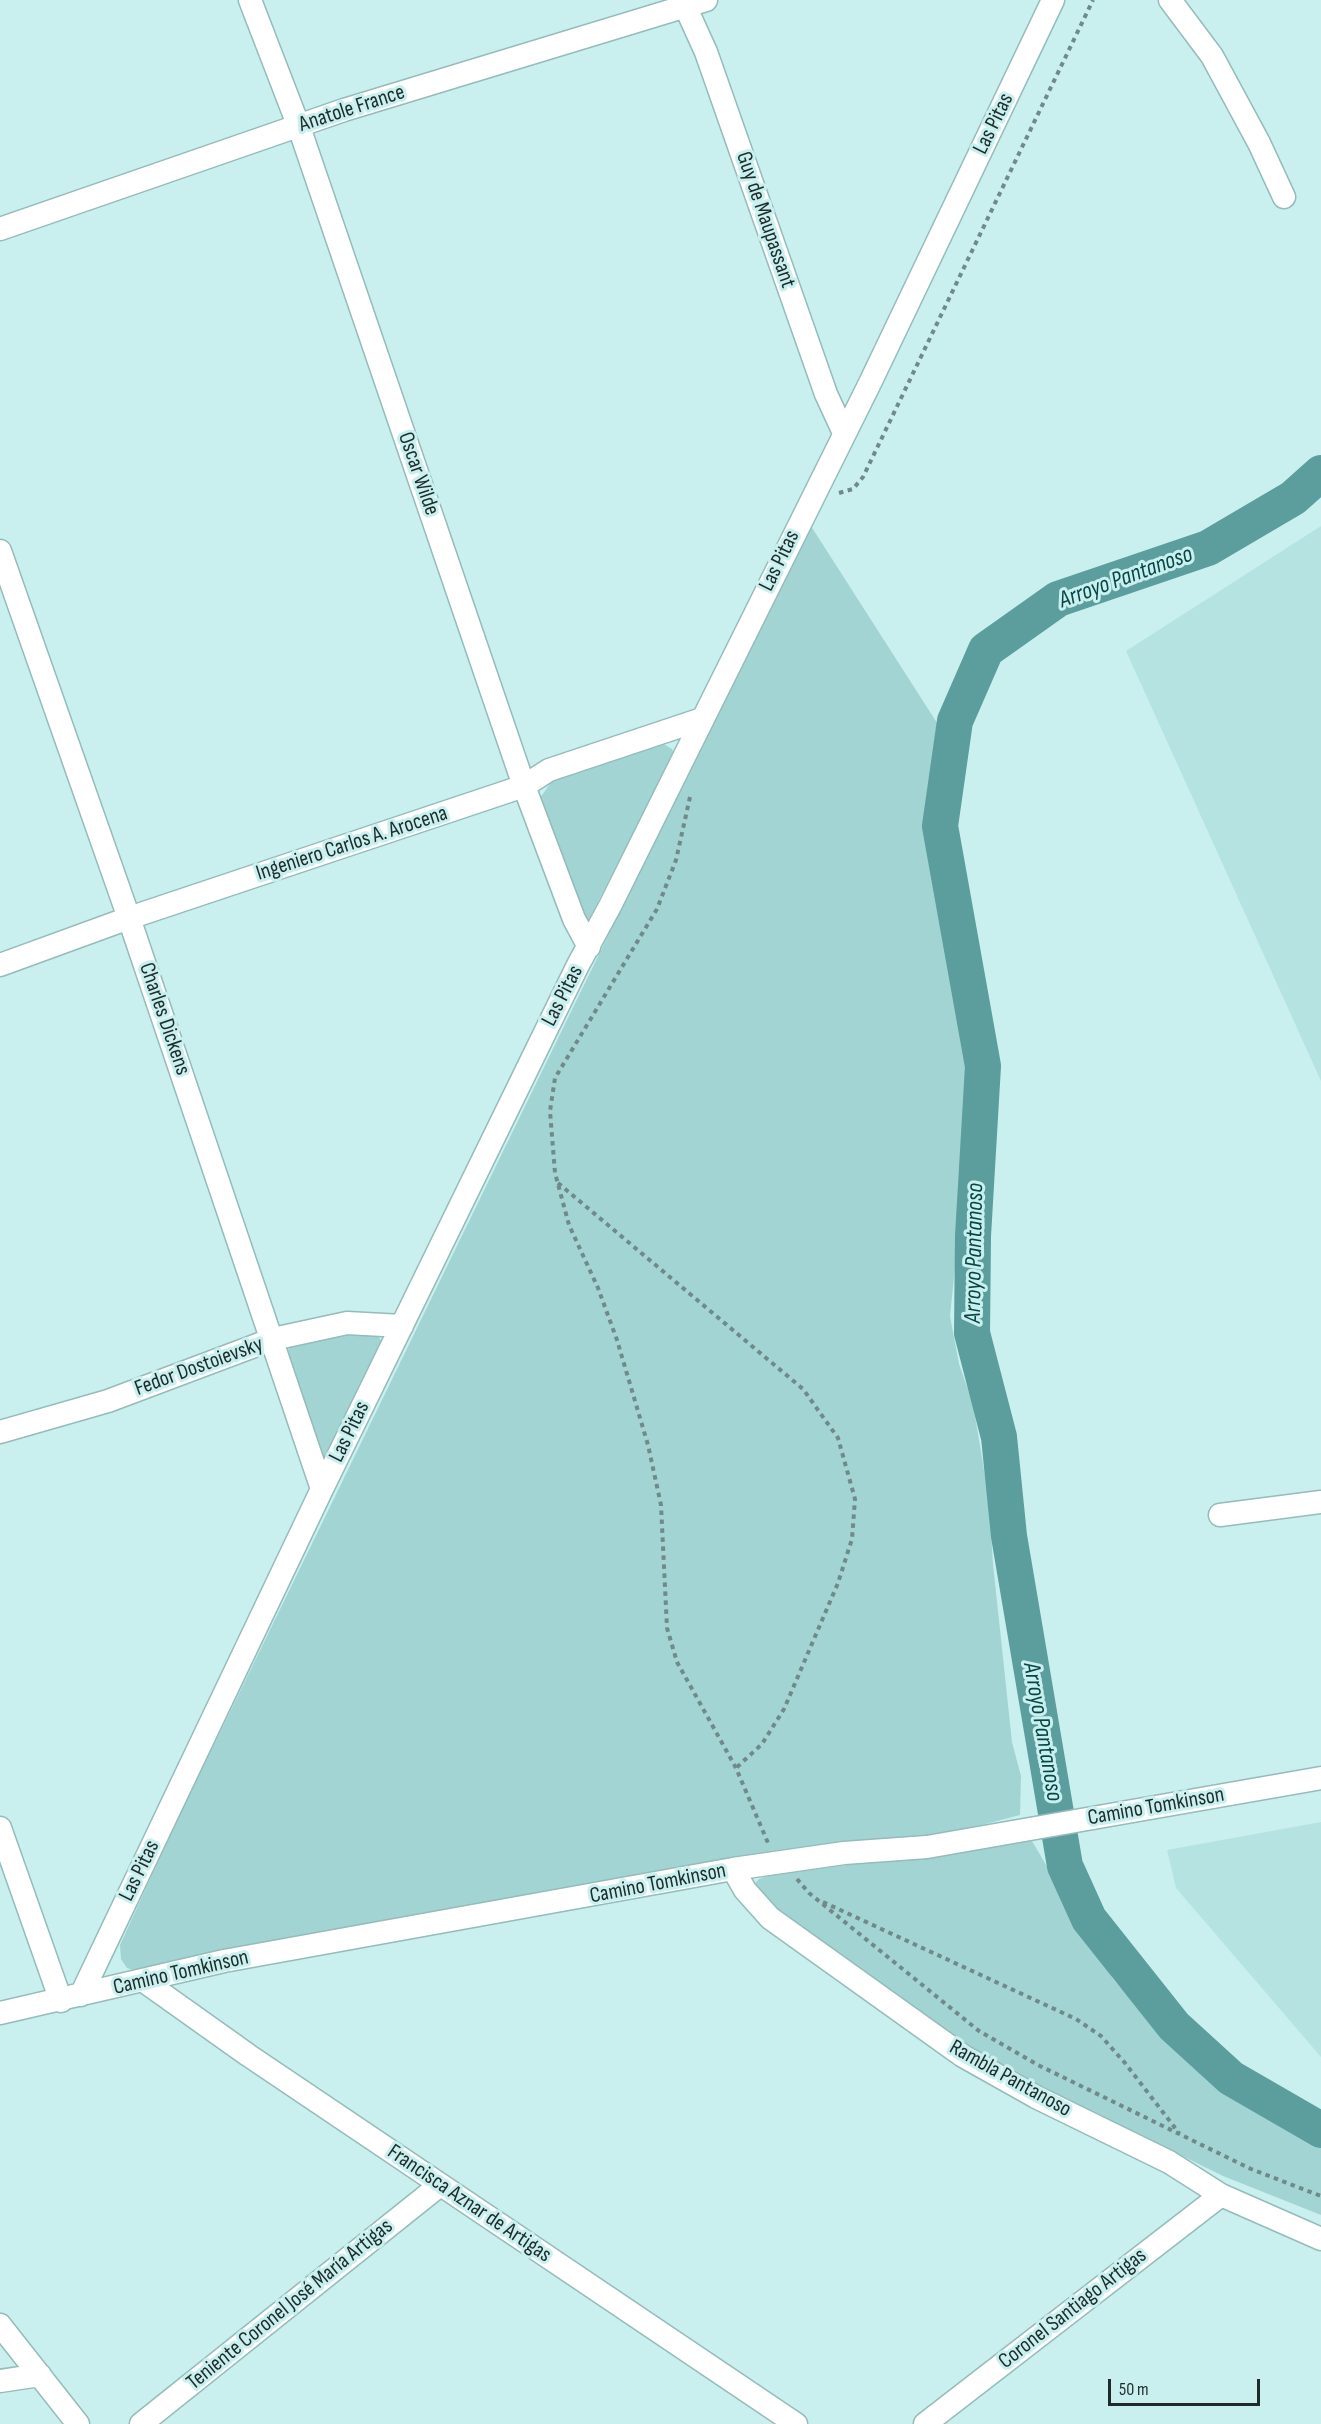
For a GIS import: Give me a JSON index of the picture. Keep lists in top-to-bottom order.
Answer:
{
  "streets": {
    "street": [
      "Anatole France",
      "Las Pitas",
      "Guy de Maupassant",
      "Oscar Wilde",
      "Ingeniero Carlos A. Arocena",
      "Charles Dickens",
      "Fedor Dostoievsky",
      "Camino Tomkinson",
      "Rambla Pantanoso",
      "Francisca Aznar de Artigas",
      "Teniente Coronel José María Artigas",
      "Coronel Santiago Artigas"
    ]
  },
  "crossings": [
    ["Anatole France", "Guy de Maupassant"],
    ["Anatole France", "Oscar Wilde"],
    ["Las Pitas", "Guy de Maupassant"],
    ["Las Pitas", "Oscar Wilde"],
    ["Las Pitas", "Ingeniero Carlos A. Arocena"],
    ["Las Pitas", "Charles Dickens"],
    ["Las Pitas", "Fedor Dostoievsky"],
    ["Las Pitas", "Camino Tomkinson"],
    ["Oscar Wilde", "Ingeniero Carlos A. Arocena"],
    ["Ingeniero Carlos A. Arocena", "Charles Dickens"],
    ["Charles Dickens", "Fedor Dostoievsky"],
    ["Camino Tomkinson", "Rambla Pantanoso"],
    ["Camino Tomkinson", "Francisca Aznar de Artigas"],
    ["Rambla Pantanoso", "Coronel Santiago Artigas"],
    ["Francisca Aznar de Artigas", "Teniente Coronel José María Artigas"]
  ],
  "water": ["Arroyo Pantanoso"],
  "scale_bar": "50 m"
}
